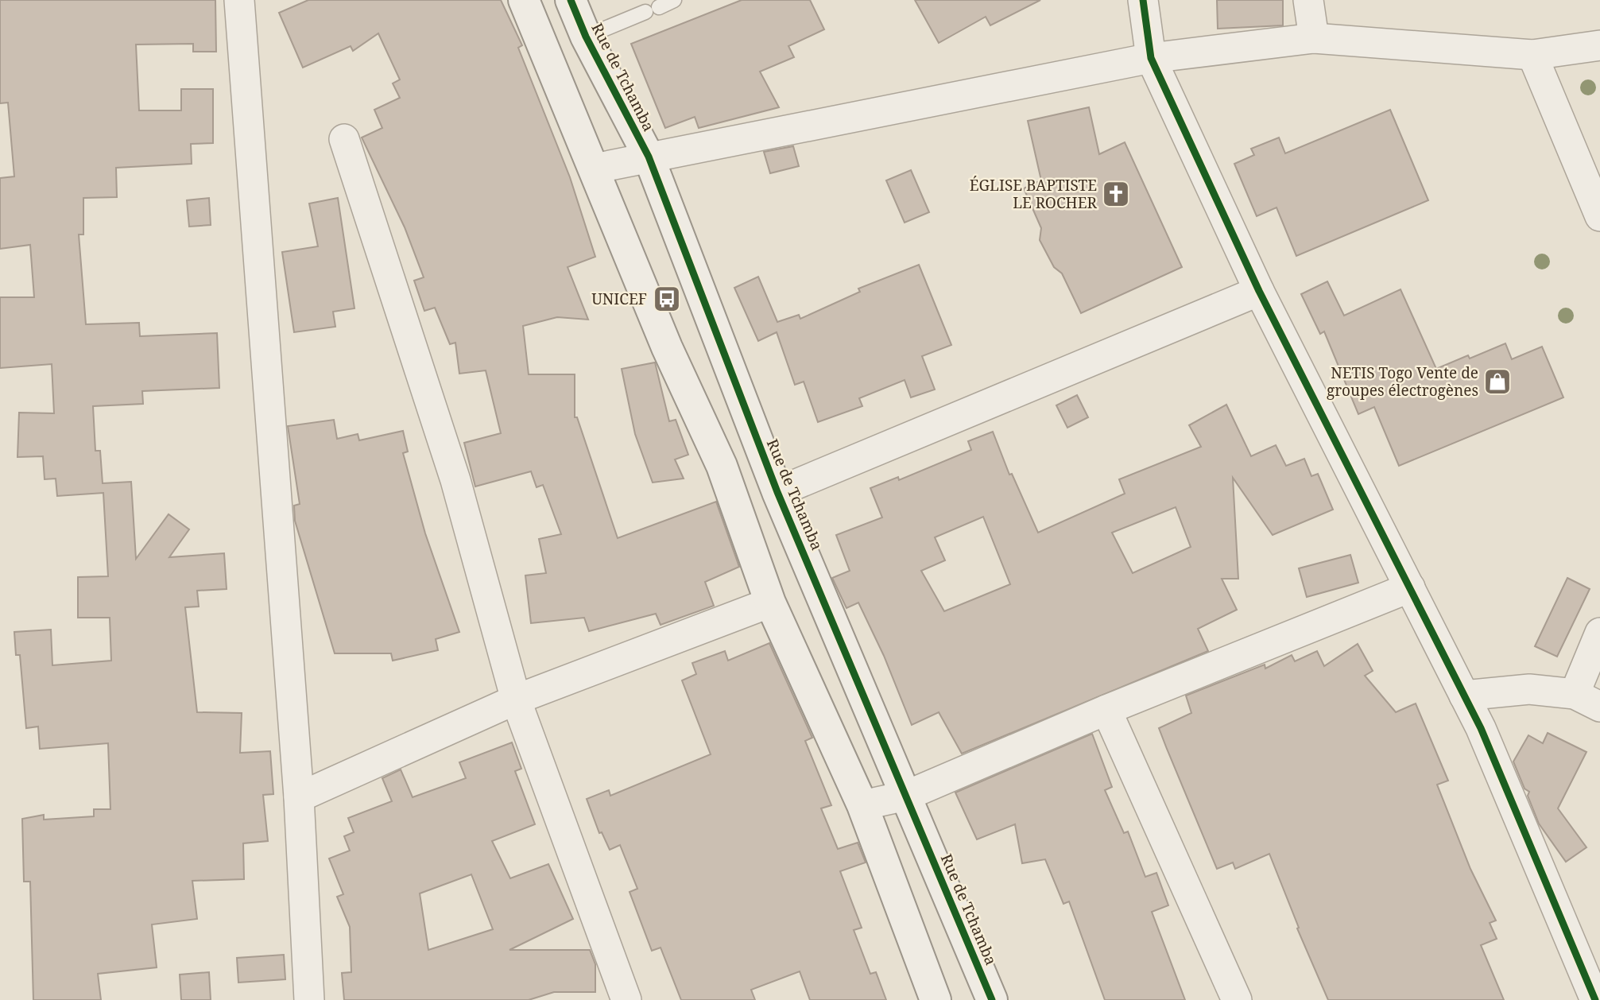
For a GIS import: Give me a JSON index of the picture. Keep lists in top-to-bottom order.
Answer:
{
  "streets": {
    "street": ["Rue de Tchamba"]
  },
  "places": {
    "church": ["ÉGLISE BAPTISTE LE ROCHER"],
    "bus stop": ["UNICEF"],
    "shop": ["NETIS Togo Vente de groupes électrogènes"]
  }
}
